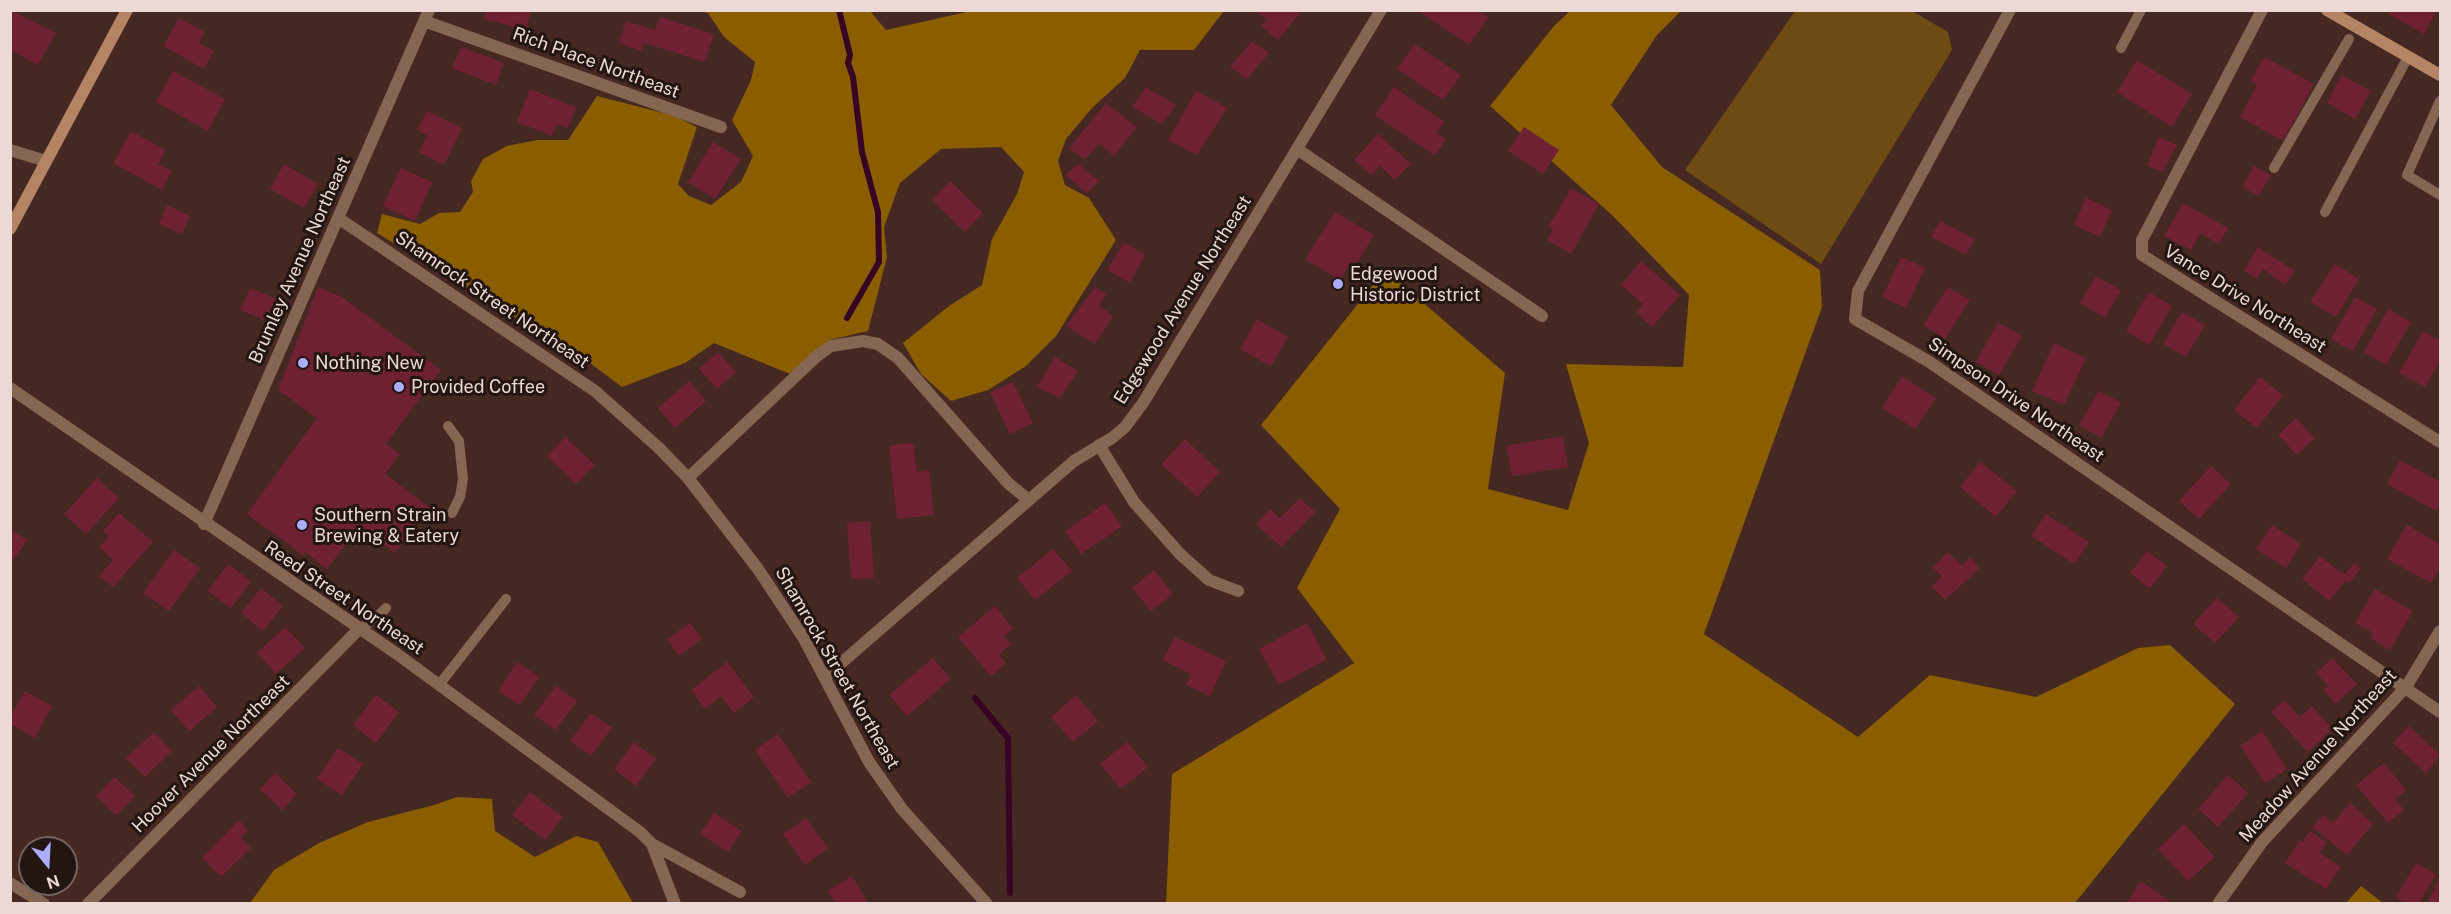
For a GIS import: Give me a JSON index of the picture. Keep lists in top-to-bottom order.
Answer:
{
  "streets": {
    "street": [
      "Rich Place Northeast",
      "Brumley Avenue Northeast",
      "Vance Drive Northeast",
      "Shamrock Street Northeast",
      "Edgewood Avenue Northeast",
      "Simpson Drive Northeast",
      "Reed Street Northeast",
      "Hoover Avenue Northeast",
      "Meadow Avenue Northeast"
    ]
  },
  "crossings": [
    ["Rich Place Northeast", "Brumley Avenue Northeast"],
    ["Brumley Avenue Northeast", "Shamrock Street Northeast"],
    ["Brumley Avenue Northeast", "Reed Street Northeast"],
    ["Shamrock Street Northeast", "Edgewood Avenue Northeast"],
    ["Simpson Drive Northeast", "Meadow Avenue Northeast"],
    ["Reed Street Northeast", "Hoover Avenue Northeast"]
  ],
  "places": [
    "Edgewood Historic District",
    "Nothing New",
    "Provided Coffee",
    "Southern Strain Brewing & Eatery"
  ],
  "north": "bottom"
}
